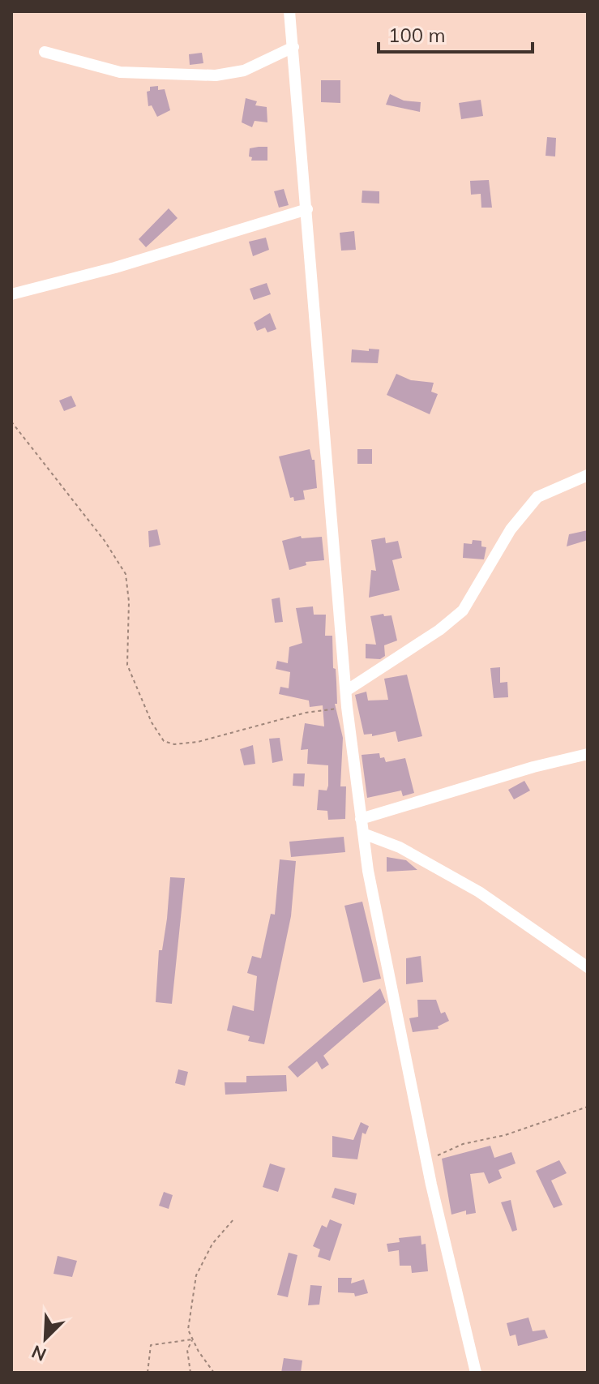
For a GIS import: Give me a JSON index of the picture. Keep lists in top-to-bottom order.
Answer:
{
  "scale_bar": "100 m",
  "north": "bottom left"
}
